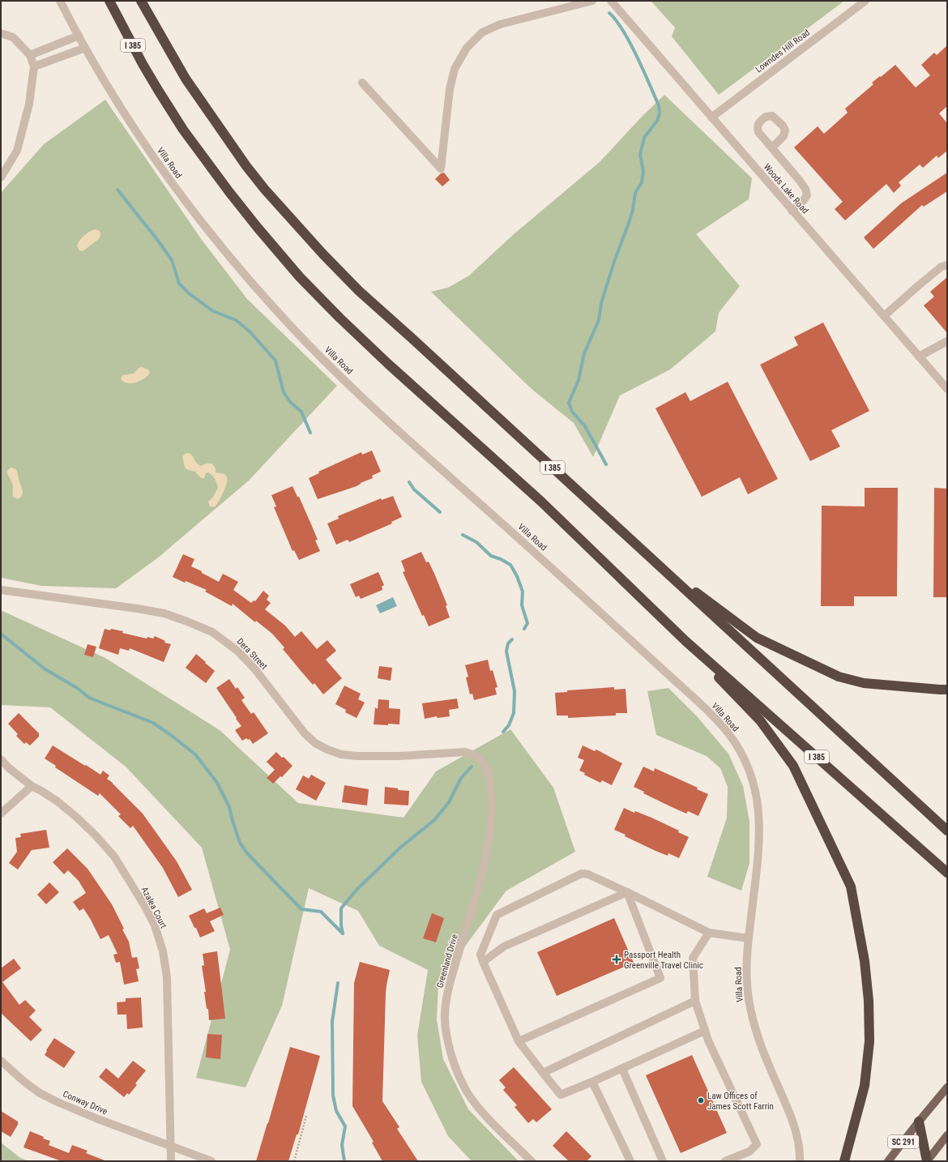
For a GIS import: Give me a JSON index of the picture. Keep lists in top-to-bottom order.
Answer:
{
  "streets": {
    "highway": ["I 385"],
    "main road": ["SC 291"],
    "street": [
      "Lowndes Hill Road",
      "Villa Road",
      "Woods Lake Road",
      "Dera Street",
      "Azalea Court",
      "Greenland Drive",
      "Conway Drive"
    ]
  },
  "crossings": [
    ["Lowndes Hill Road", "Woods Lake Road"],
    ["Dera Street", "Greenland Drive"],
    ["Azalea Court", "Conway Drive"]
  ],
  "places": {
    "health": ["Passport Health Greenville Travel Clinic"],
    "other": ["Law Offices of James Scott Farrin"]
  }
}
